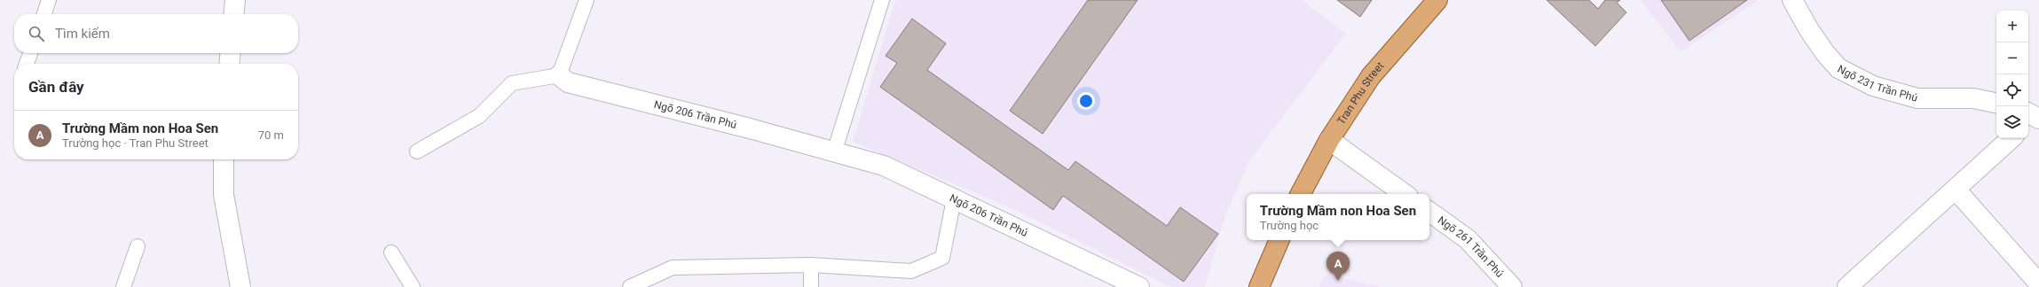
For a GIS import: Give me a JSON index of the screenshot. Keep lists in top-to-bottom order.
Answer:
{
  "streets": {
    "main road": ["Tran Phu Street"],
    "street": ["Ngõ 231 Trần Phú", "Ngõ 206 Trần Phú", "Ngõ 261 Trần Phú"]
  },
  "page": {
    "map_buttons": ["+", "−"],
    "search": "Tìm kiếm",
    "heading": "Gần đây",
    "list": [
      {
        "mark": "A",
        "name": "Trường Mầm non Hoa Sen",
        "note": "Trường học · Tran Phu Street",
        "value": "70 m"
      }
    ],
    "popup": ["Trường Mầm non Hoa Sen", "Trường học"],
    "pins": "A"
  }
}
